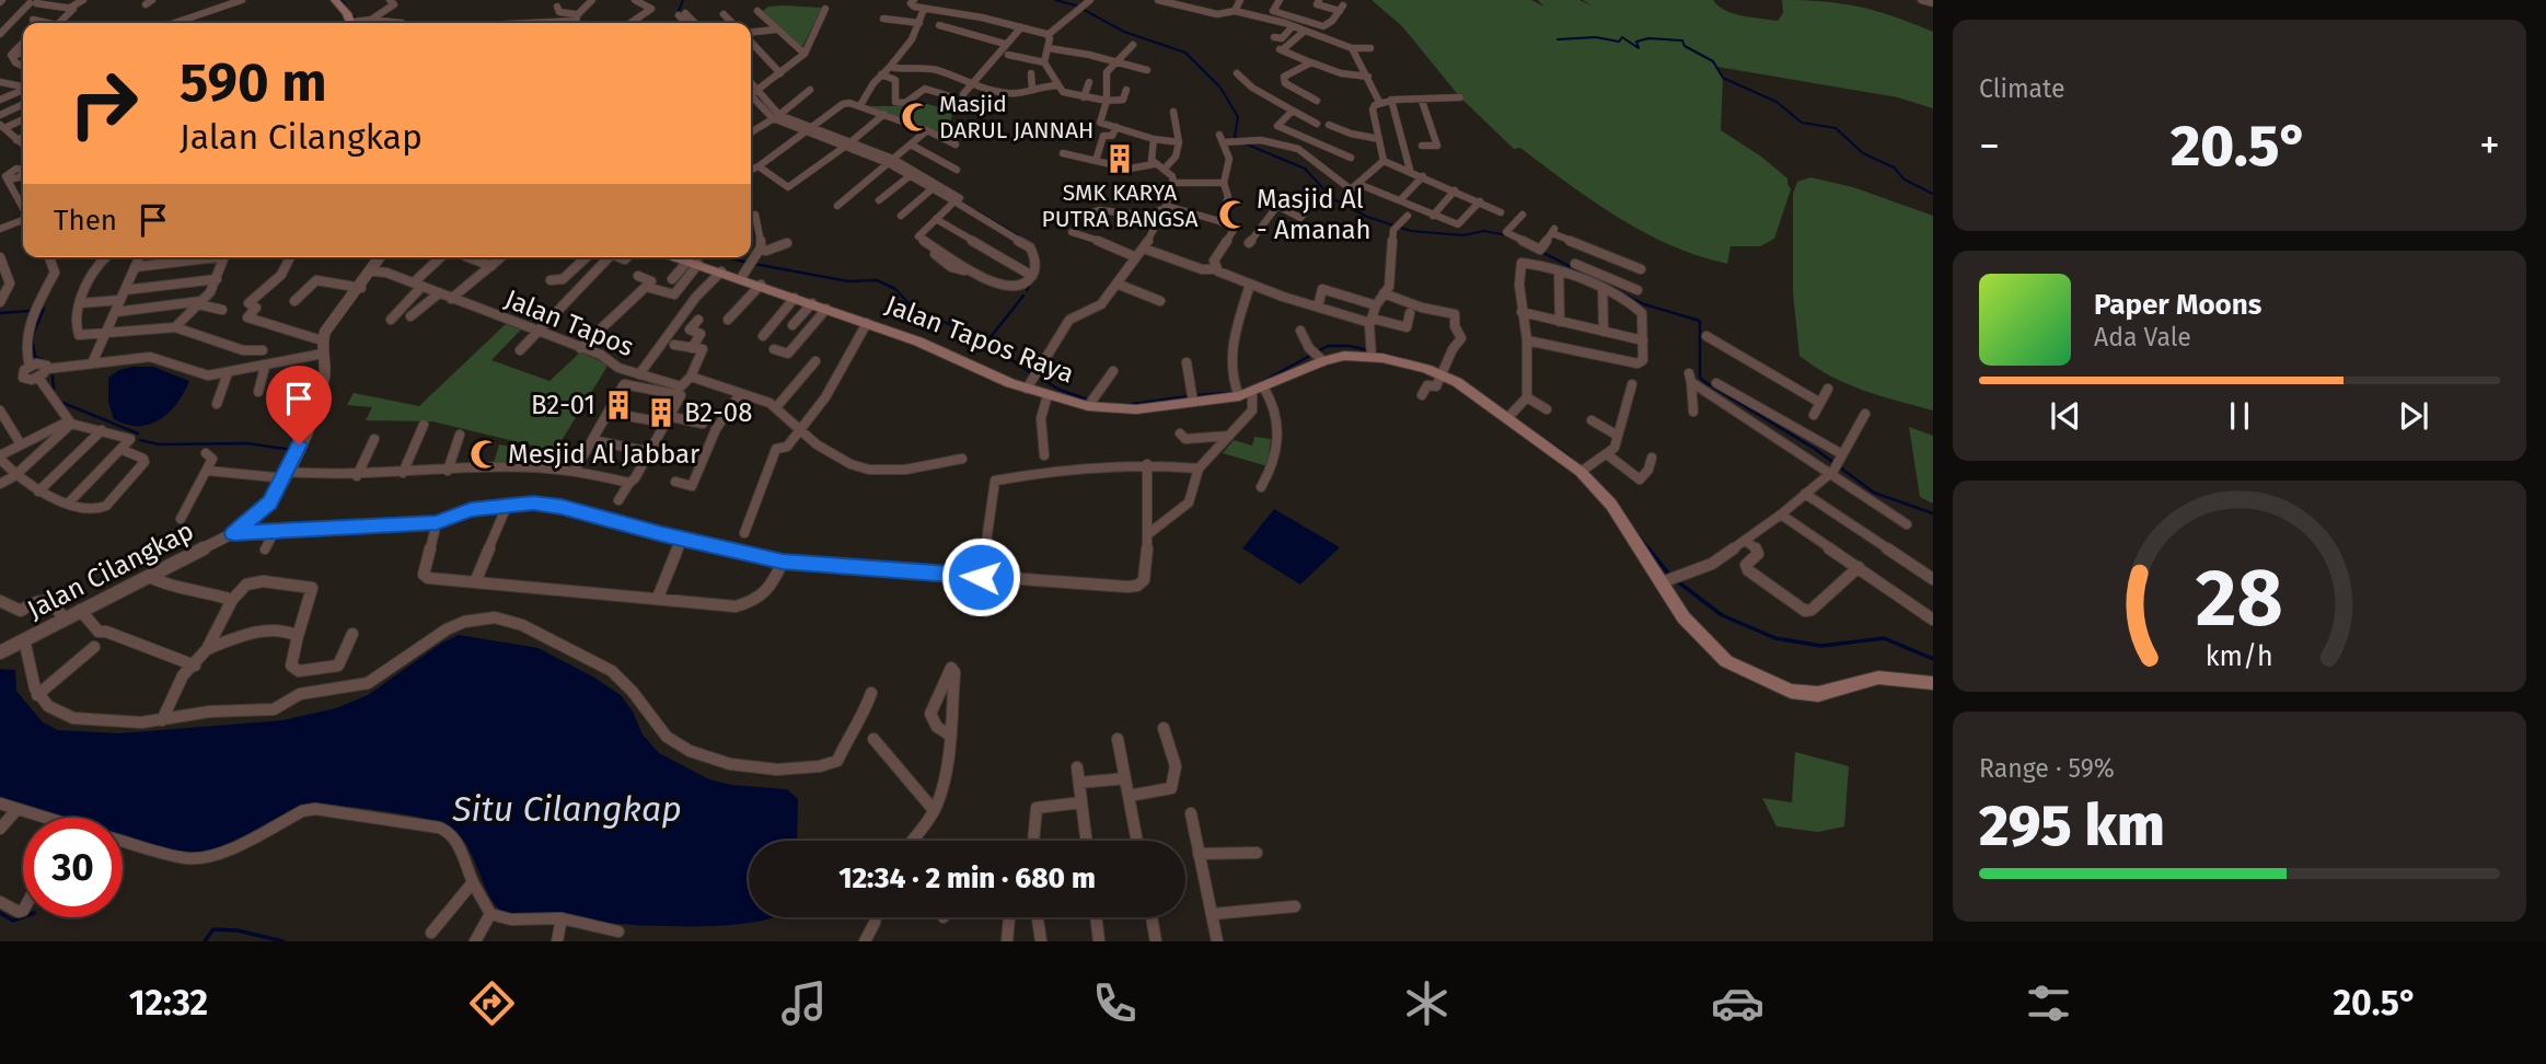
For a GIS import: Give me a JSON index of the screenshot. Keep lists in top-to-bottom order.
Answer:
{
  "streets": {
    "main road": ["Jalan Tapos Raya"],
    "street": ["Jalan Tapos", "Jalan Cilangkap"]
  },
  "water": ["Situ Cilangkap"],
  "places": {
    "mosque": ["Masjid DARUL JANNAH", "Masjid Al - Amanah", "Mesjid Al Jabbar"],
    "building": ["SMK KARYA PUTRA BANGSA", "B2-01", "B2-08"]
  },
  "page": {
    "tile": [
      "Climate",
      ["Range · 59%", "295 km"]
    ],
    "turn": ["590 m", "Jalan Cilangkap"],
    "heat": ["−", "20.5°", "+"],
    "then": "Then",
    "song": ["Paper Moons", "Ada Vale"],
    "limit": "30",
    "trip": "12:34 · 2 min · 680 m",
    "tabs": ["12:32", "20.5°"],
    "gauge": ["28", "km/h"]
  }
}
